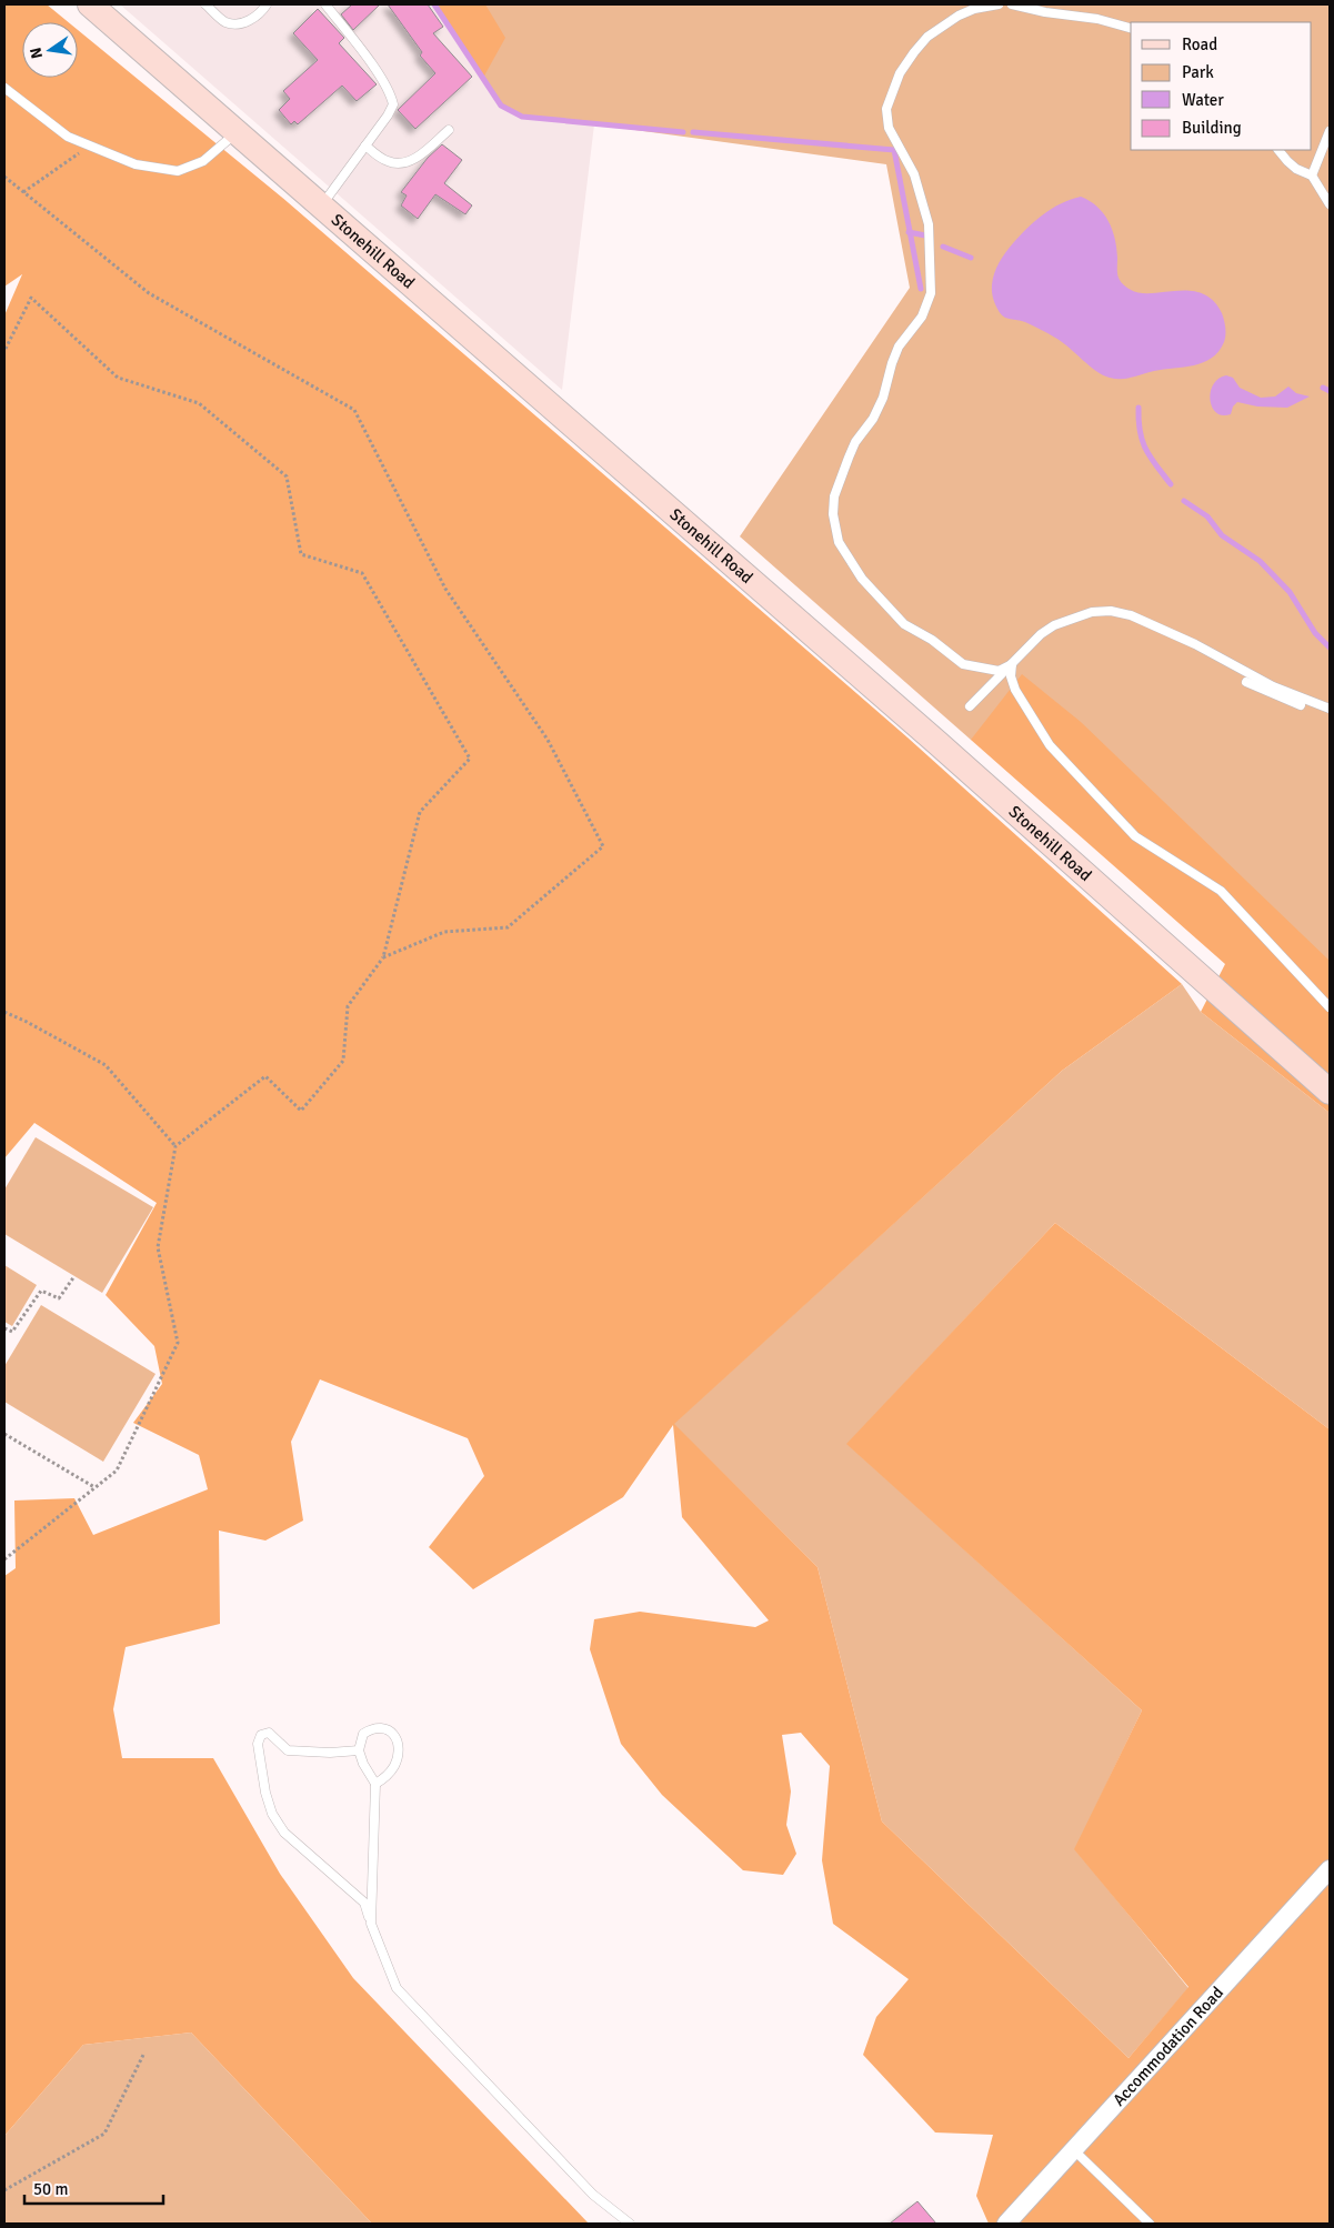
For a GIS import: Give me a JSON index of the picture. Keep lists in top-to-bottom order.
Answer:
{
  "streets": {
    "street": ["Stonehill Road", "Accommodation Road"]
  },
  "legend": [
    "Road",
    "Park",
    "Water",
    "Building"
  ],
  "scale_bar": "50 m",
  "north": "left"
}
